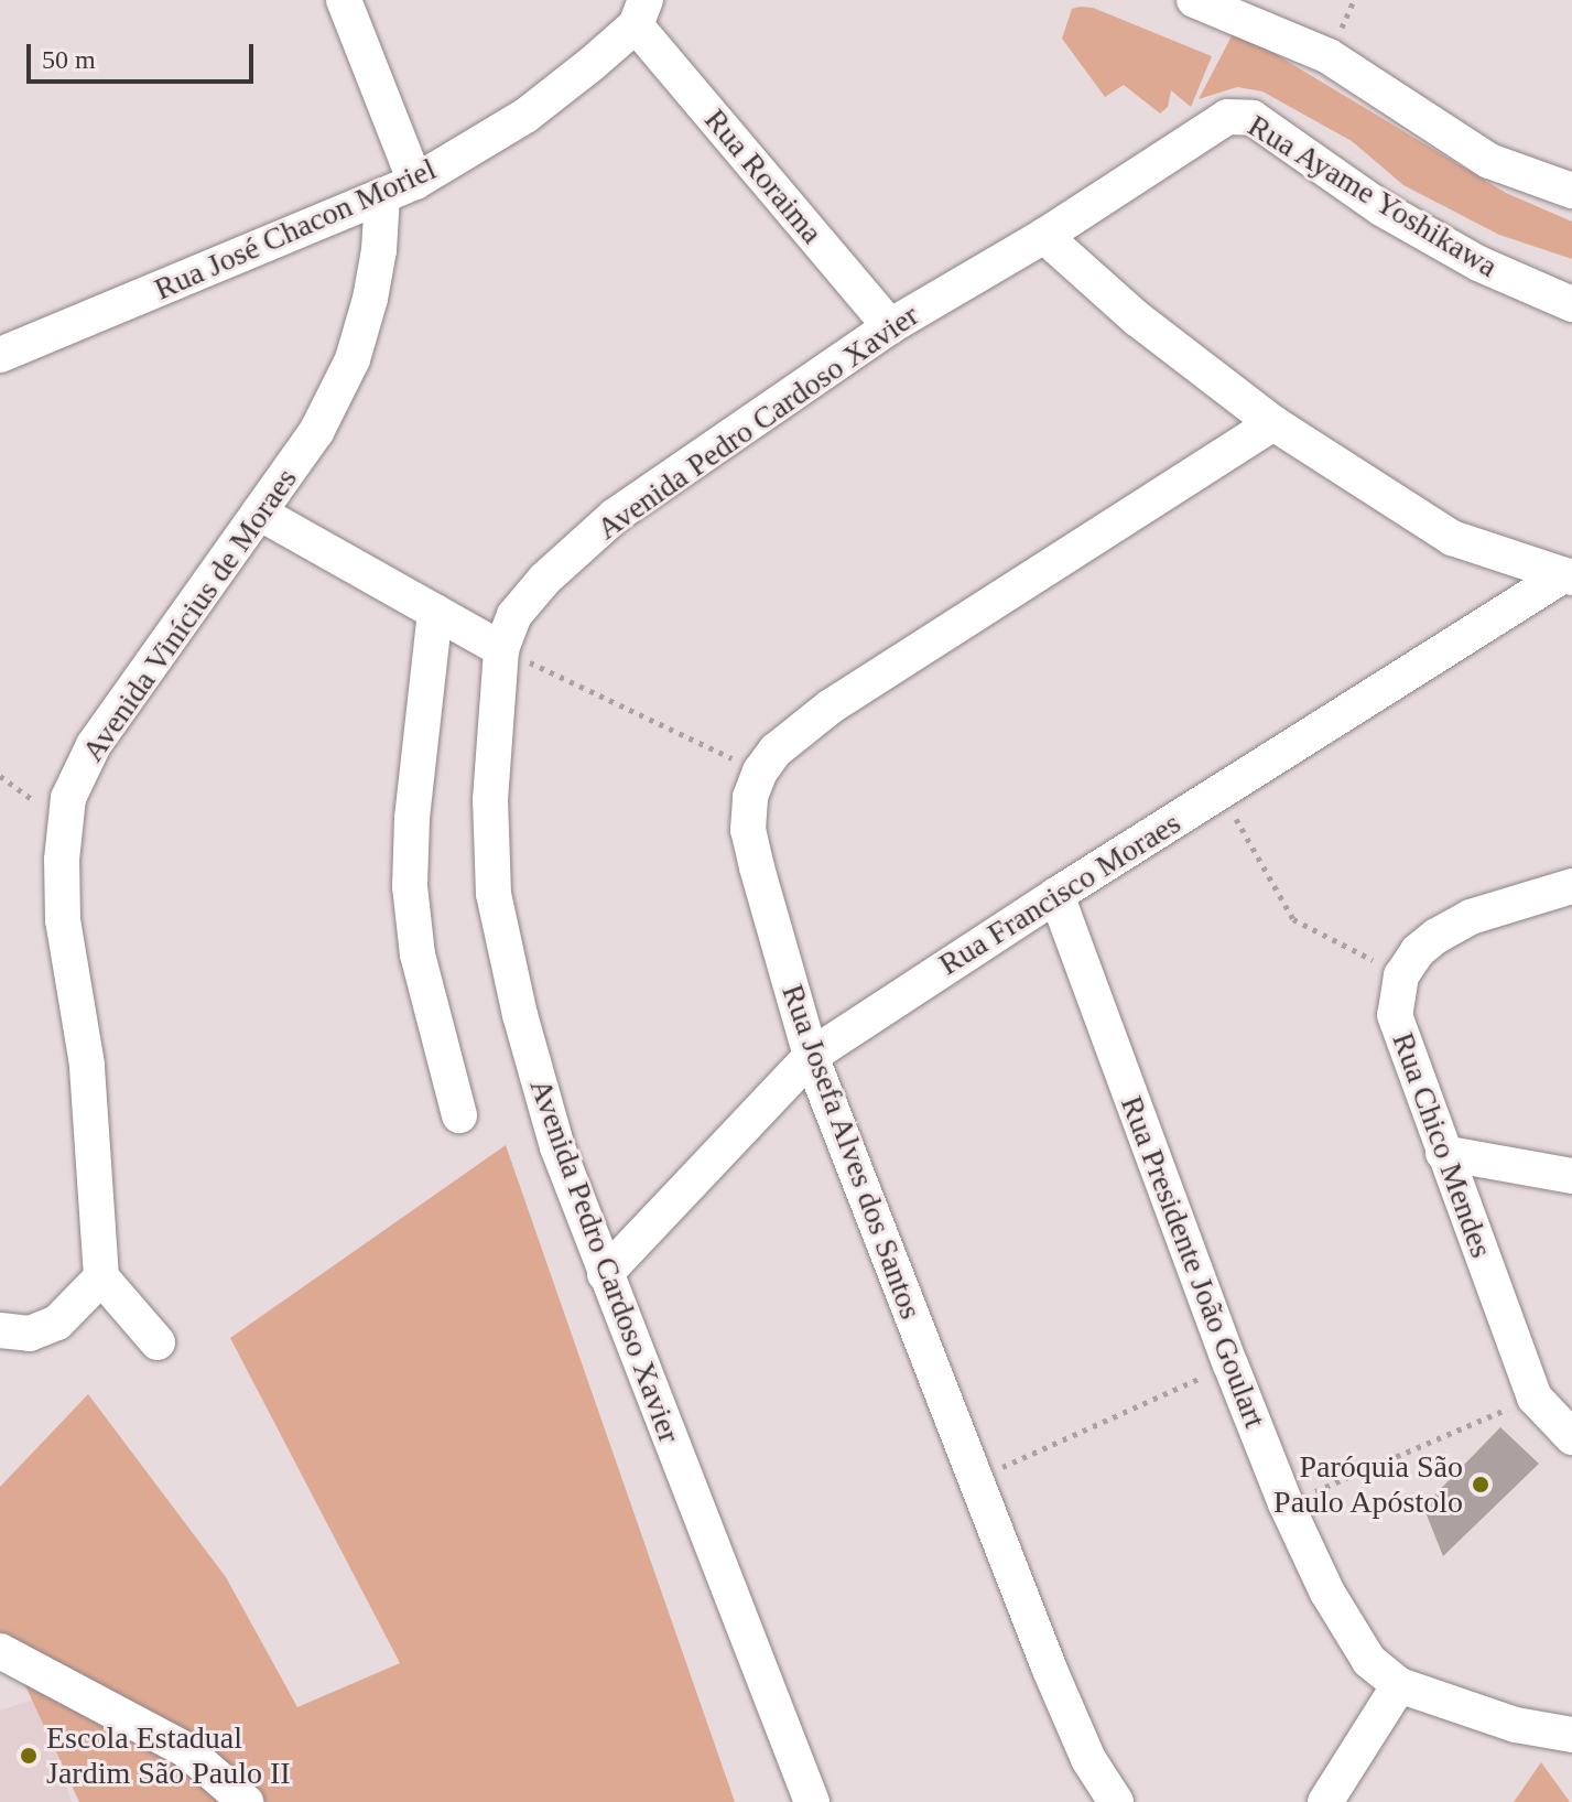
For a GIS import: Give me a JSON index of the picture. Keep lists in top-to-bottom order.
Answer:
{
  "streets": {
    "street": [
      "Rua Roraima",
      "Rua Ayame Yoshikawa",
      "Rua José Chacon Moriel",
      "Avenida Pedro Cardoso Xavier",
      "Avenida Vinícius de Moraes",
      "Rua Francisco Moraes",
      "Rua Chico Mendes",
      "Rua Josefa Alves dos Santos",
      "Rua Presidente João Goulart"
    ]
  },
  "crossings": [
    ["Rua Roraima", "Rua José Chacon Moriel"],
    ["Rua Roraima", "Avenida Pedro Cardoso Xavier"],
    ["Rua Ayame Yoshikawa", "Avenida Pedro Cardoso Xavier"],
    ["Rua José Chacon Moriel", "Avenida Vinícius de Moraes"],
    ["Avenida Pedro Cardoso Xavier", "Rua Francisco Moraes"],
    ["Rua Francisco Moraes", "Rua Josefa Alves dos Santos"],
    ["Rua Francisco Moraes", "Rua Presidente João Goulart"]
  ],
  "places": ["Paróquia São Paulo Apóstolo", "Escola Estadual Jardim São Paulo II"],
  "scale_bar": "50 m"
}
